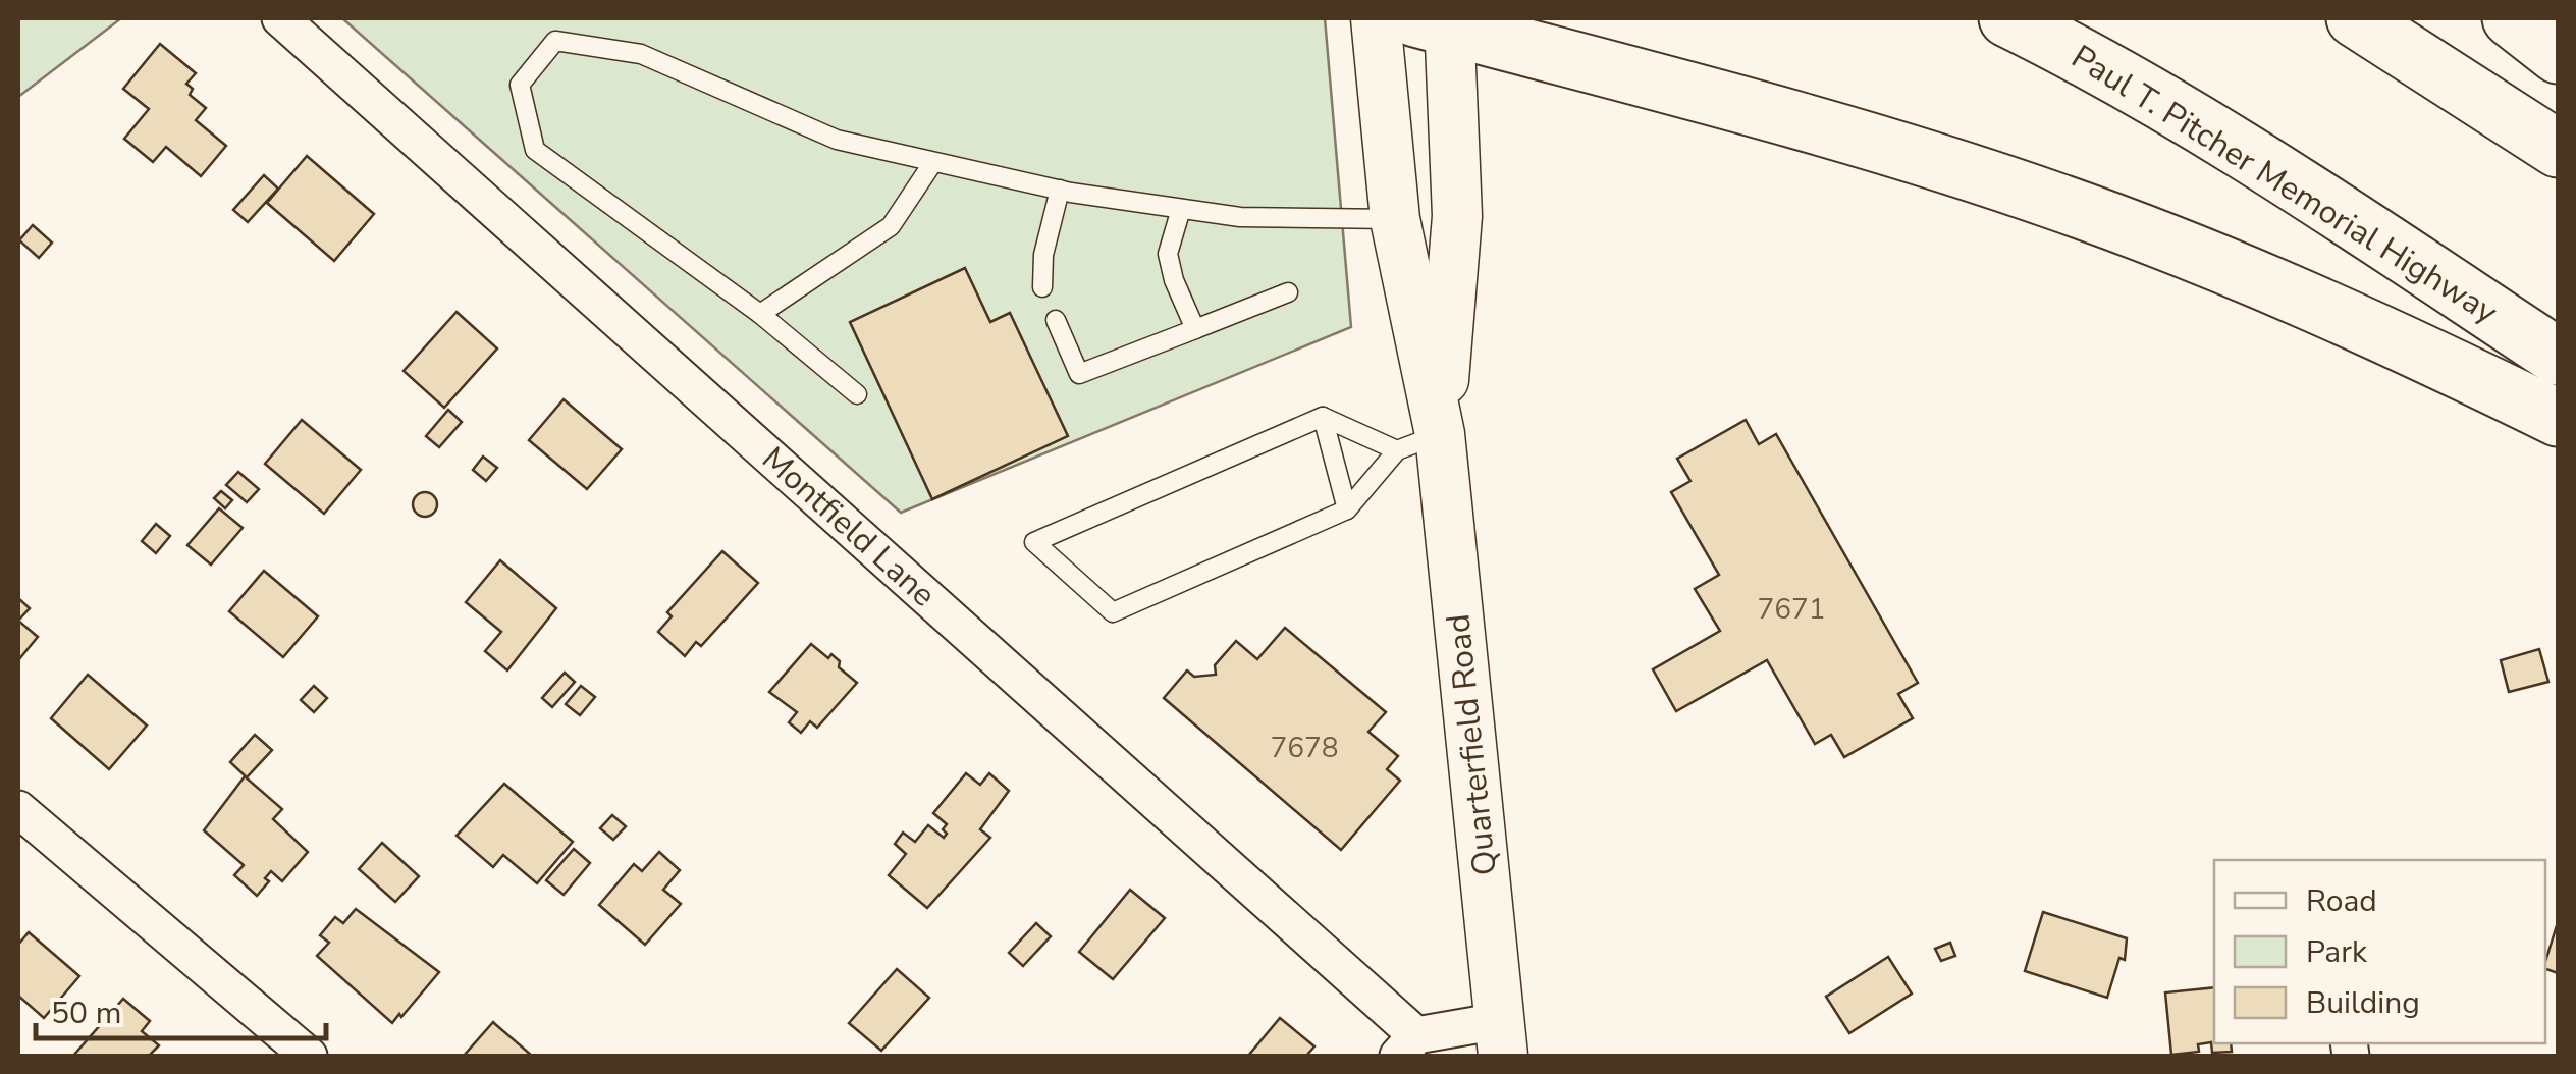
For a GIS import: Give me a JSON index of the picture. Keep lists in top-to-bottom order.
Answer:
{
  "streets": {
    "highway": ["Paul T. Pitcher Memorial Highway"],
    "main road": ["Quarterfield Road"],
    "street": ["Montfield Lane"]
  },
  "house_numbers": ["7671", "7678"],
  "legend": ["Road", "Park", "Building"],
  "scale_bar": "50 m"
}
